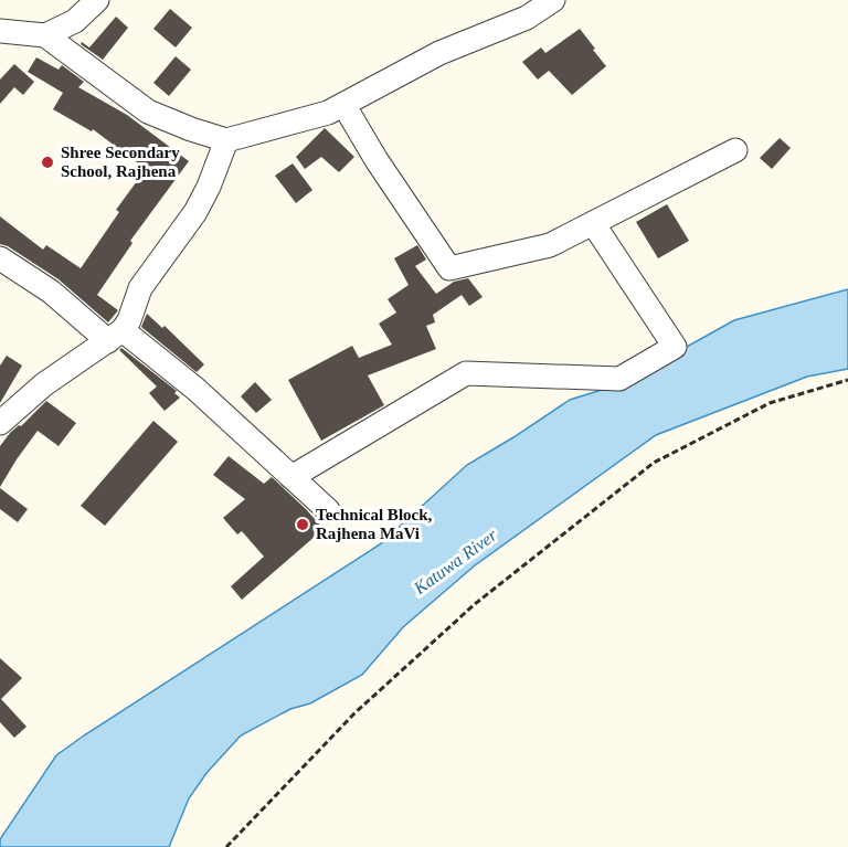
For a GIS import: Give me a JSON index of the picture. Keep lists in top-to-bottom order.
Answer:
{
  "water": ["Katuwa River"],
  "places": ["Shree Secondary School, Rajhena", "Technical Block, Rajhena MaVi"]
}
